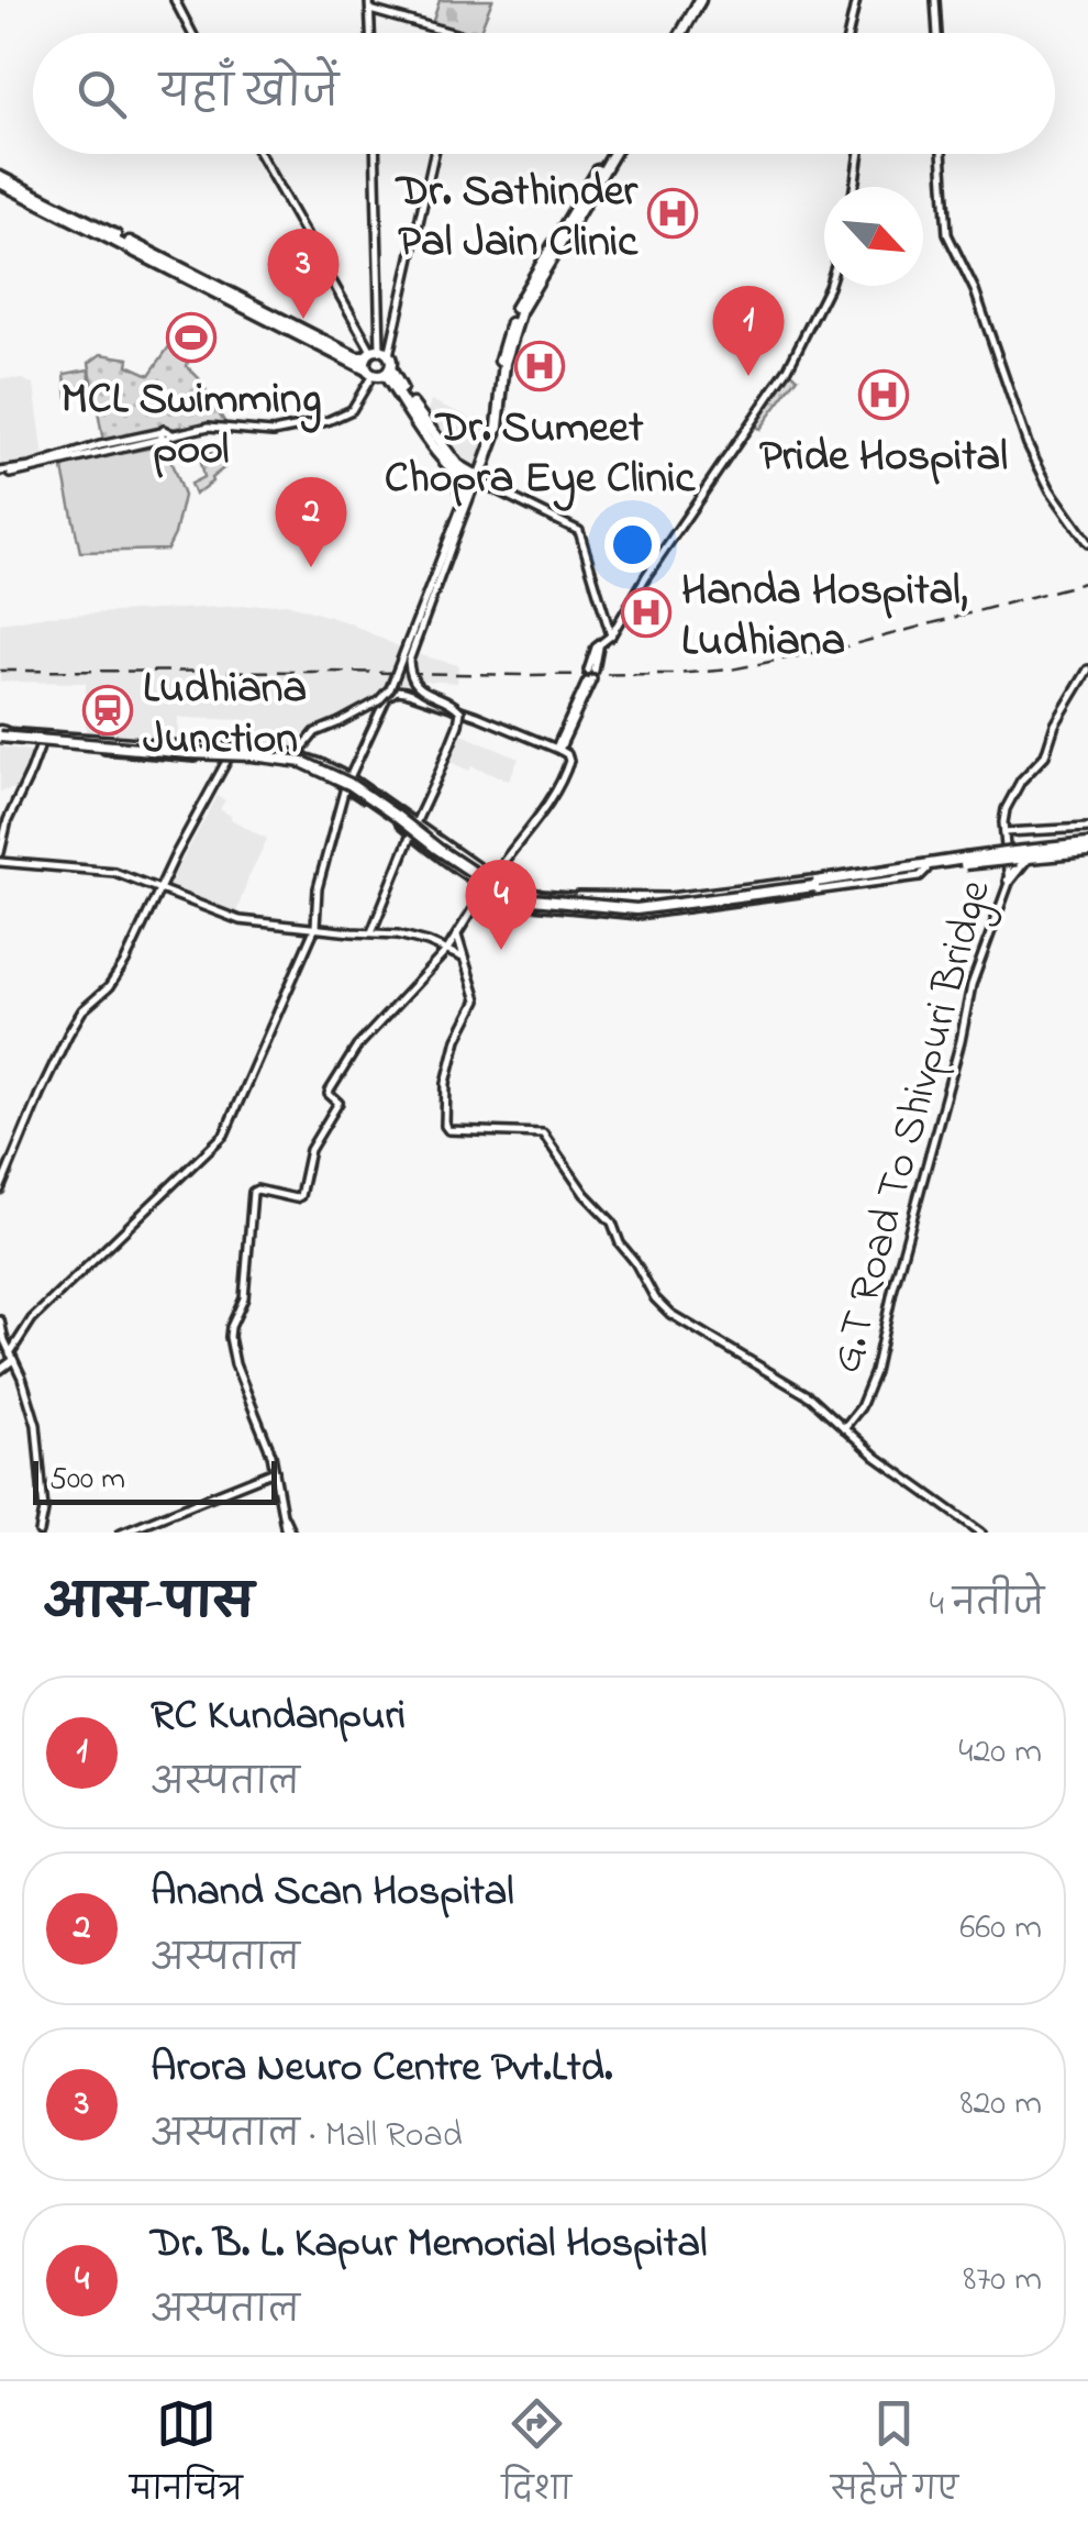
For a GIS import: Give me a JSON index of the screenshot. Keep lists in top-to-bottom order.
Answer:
{
  "streets": {
    "street": ["G.T Road To Shivpuri Bridge"]
  },
  "places": {
    "hospital": [
      "Dr. Sathinder Pal Jain Clinic",
      "Dr. Sumeet Chopra Eye Clinic",
      "Pride Hospital",
      "Handa Hospital, Ludhiana"
    ],
    "sports": ["MCL Swimming pool"],
    "station": ["Ludhiana Junction"]
  },
  "scale_bar": "500 m",
  "north": "bottom right",
  "page": {
    "search": "यहाँ खोजें",
    "pins": [
      "3",
      "1",
      "2",
      "4"
    ],
    "scale": "500 m",
    "heading": ["आस-पास", "4 नतीजे"],
    "list": [
      {
        "mark": "1",
        "name": "RC Kundanpuri",
        "note": "अस्पताल",
        "value": "420 m"
      },
      {
        "mark": "2",
        "name": "Anand Scan Hospital",
        "note": "अस्पताल",
        "value": "660 m"
      },
      {
        "mark": "3",
        "name": "Arora Neuro Centre Pvt.Ltd.",
        "note": "अस्पताल · Mall Road",
        "value": "820 m"
      },
      {
        "mark": "4",
        "name": "Dr. B. L. Kapur Memorial Hospital",
        "note": "अस्पताल",
        "value": "870 m"
      }
    ],
    "nav": ["मानचित्र", "दिशा", "सहेजे गए"]
  }
}
